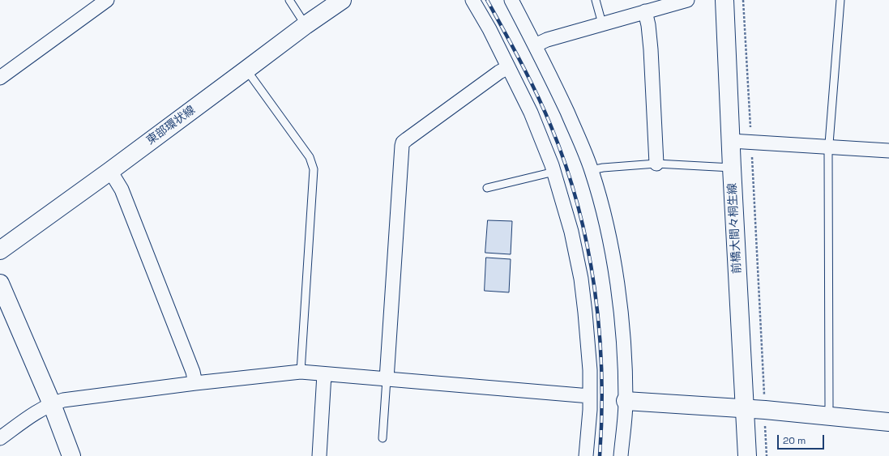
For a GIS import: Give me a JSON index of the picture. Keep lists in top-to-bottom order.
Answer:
{
  "streets": {
    "street": ["東部環状線", "前橋大間々桐生線"]
  },
  "scale_bar": "20 m"
}
